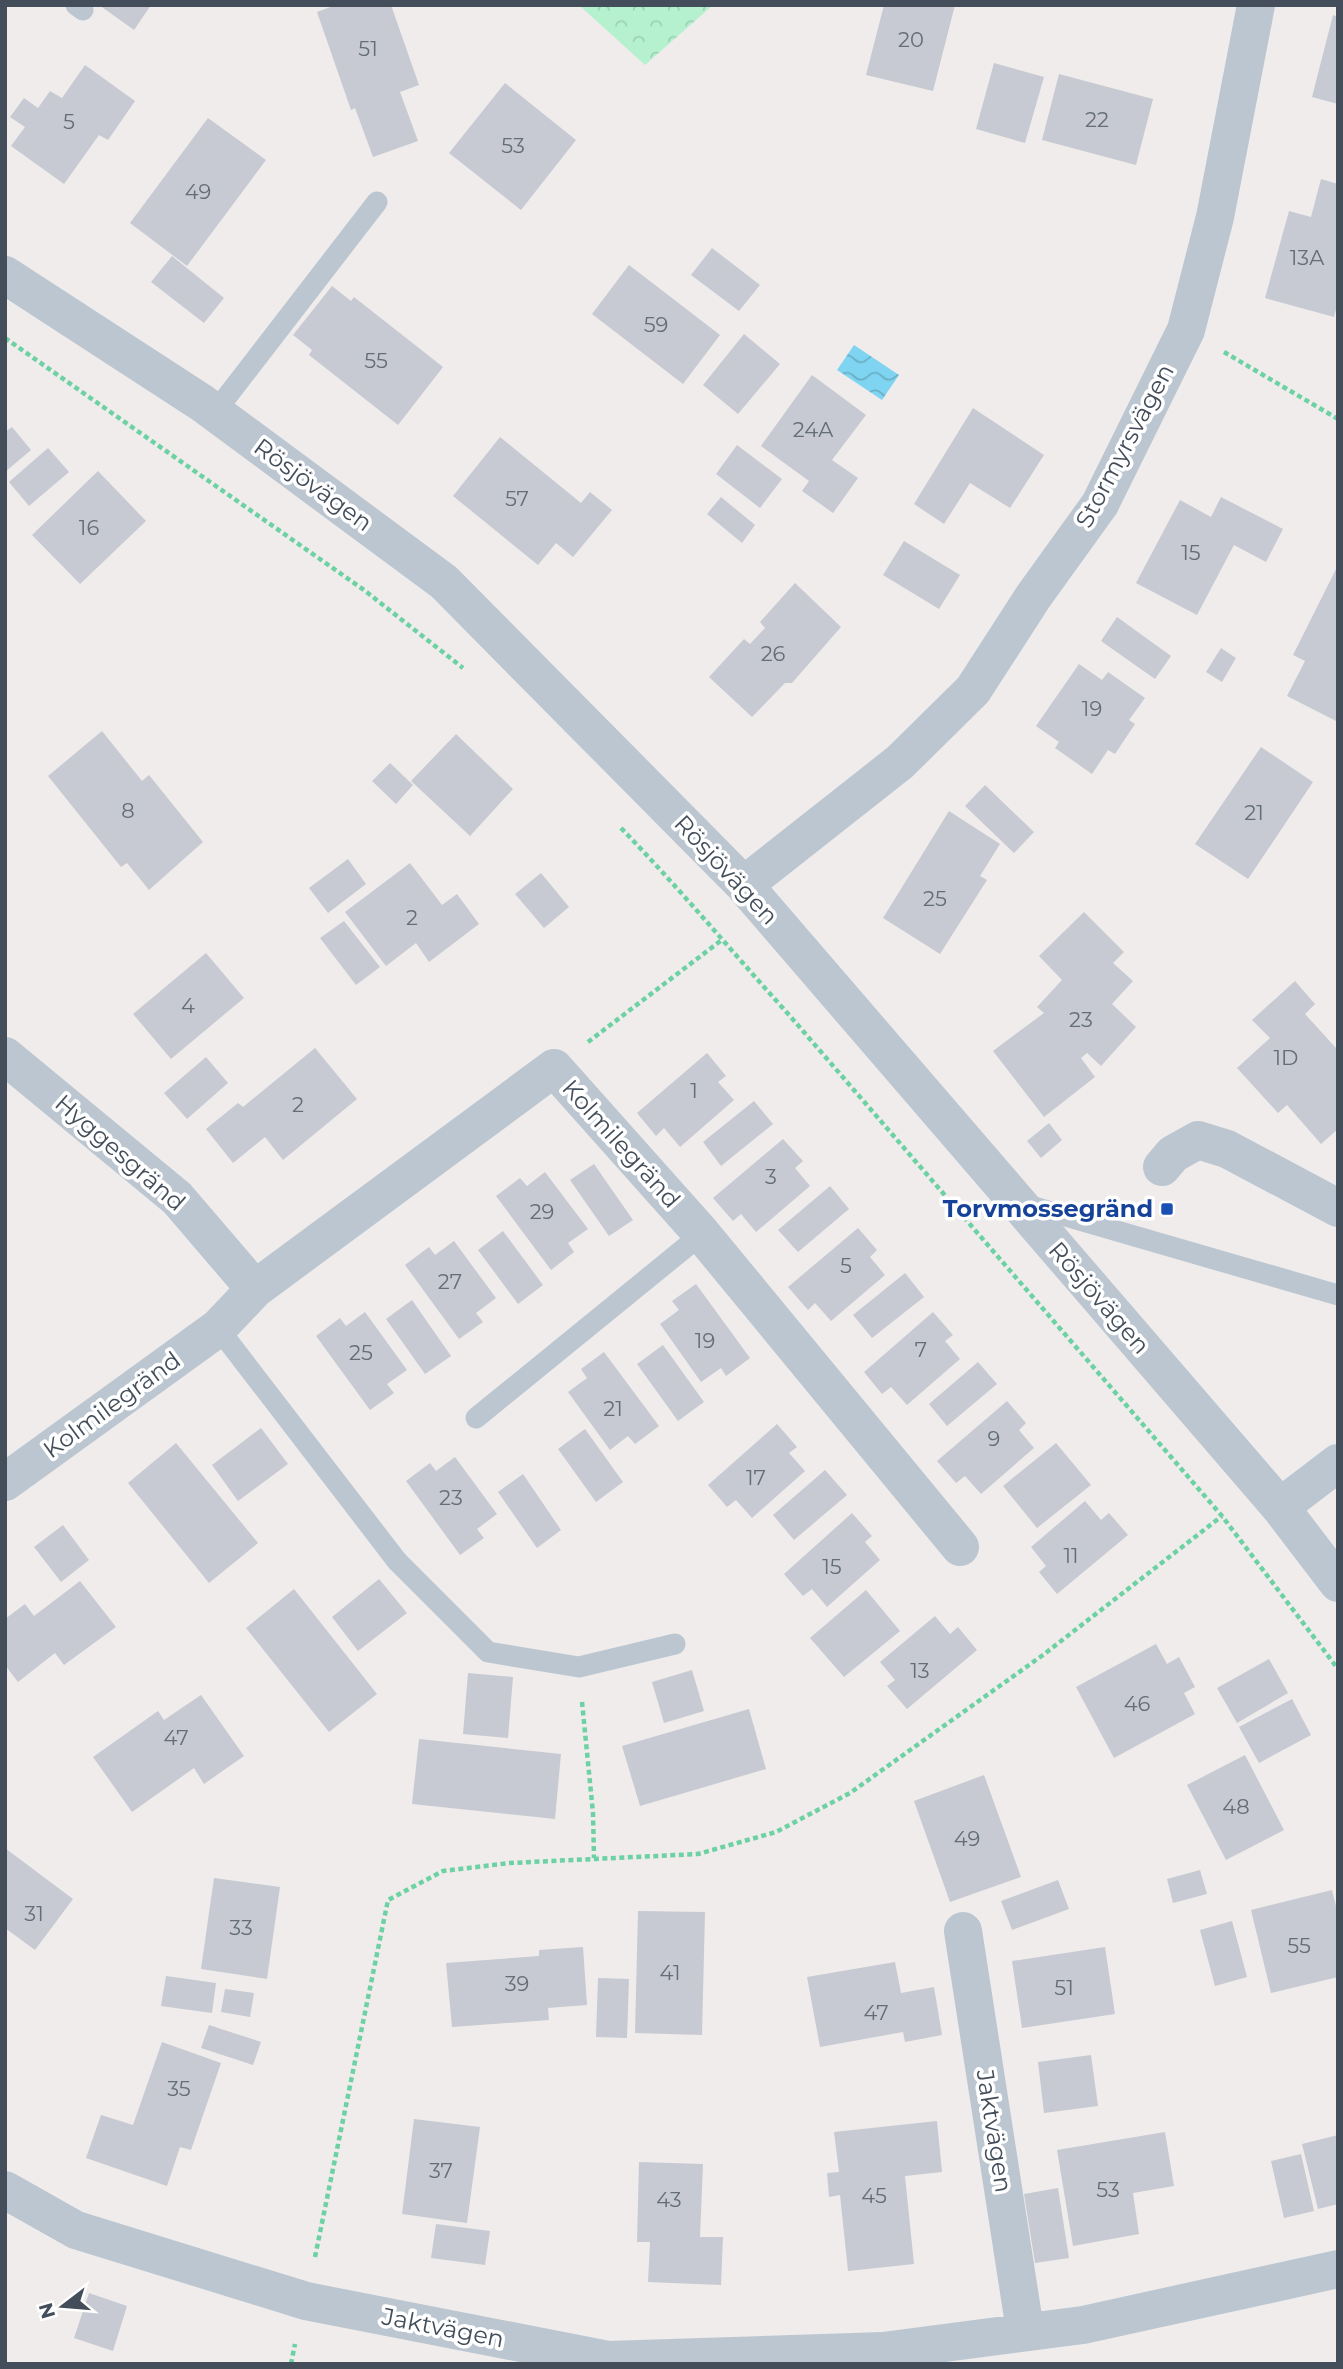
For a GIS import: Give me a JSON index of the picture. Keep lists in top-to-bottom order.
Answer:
{
  "streets": {
    "street": [
      "Stormyrsvägen",
      "Rösjövägen",
      "Kolmilegränd",
      "Hyggesgränd",
      "Jaktvägen"
    ]
  },
  "crossings": [
    ["Stormyrsvägen", "Rösjövägen"],
    ["Kolmilegränd", "Hyggesgränd"]
  ],
  "places": {
    "transit": ["Torvmossegränd"]
  },
  "house_numbers": [
    "20",
    "51",
    "22",
    "5",
    "53",
    "49",
    "13A",
    "59",
    "55",
    "24A",
    "57",
    "16",
    "15",
    "26",
    "19",
    "8",
    "21",
    "25",
    "2",
    "4",
    "23",
    "1D",
    "1",
    "2",
    "3",
    "29",
    "5",
    "27",
    "19",
    "7",
    "25",
    "21",
    "9",
    "17",
    "23",
    "11",
    "15",
    "13",
    "46",
    "47",
    "48",
    "49",
    "31",
    "33",
    "55",
    "41",
    "39",
    "51",
    "47",
    "35",
    "37",
    "53",
    "45",
    "43"
  ],
  "north": "left"
}
